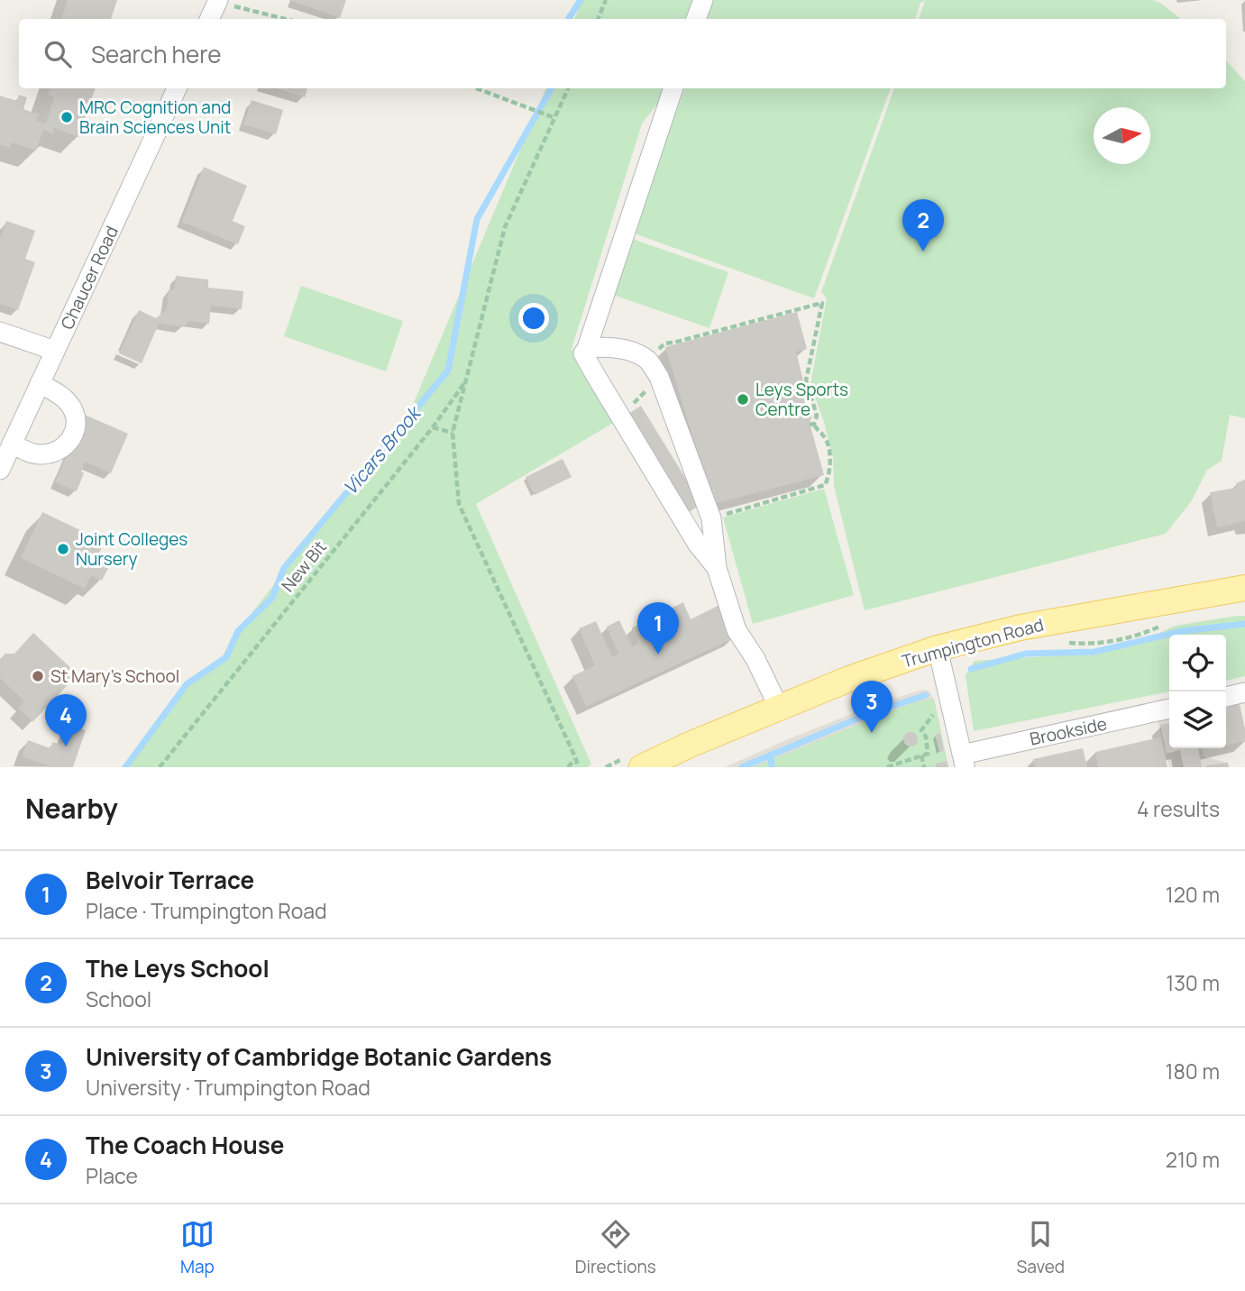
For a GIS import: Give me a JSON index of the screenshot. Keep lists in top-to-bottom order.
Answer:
{
  "streets": {
    "main road": ["Trumpington Road"],
    "street": ["Chaucer Road", "Brookside"],
    "path": ["New Bit"]
  },
  "water": ["Vicars Brook"],
  "places": [
    "MRC Cognition and Brain Sciences Unit",
    "Leys Sports Centre",
    "Joint Colleges Nursery",
    "St Mary's School"
  ],
  "north": "right",
  "page": {
    "search": "Search here",
    "pins": [
      "2",
      "1",
      "3",
      "4"
    ],
    "heading": ["Nearby", "4 results"],
    "list": [
      {
        "mark": "1",
        "name": "Belvoir Terrace",
        "note": "Place · Trumpington Road",
        "value": "120 m"
      },
      {
        "mark": "2",
        "name": "The Leys School",
        "note": "School",
        "value": "130 m"
      },
      {
        "mark": "3",
        "name": "University of Cambridge Botanic Gardens",
        "note": "University · Trumpington Road",
        "value": "180 m"
      },
      {
        "mark": "4",
        "name": "The Coach House",
        "note": "Place",
        "value": "210 m"
      }
    ],
    "nav": ["Map", "Directions", "Saved"]
  }
}
